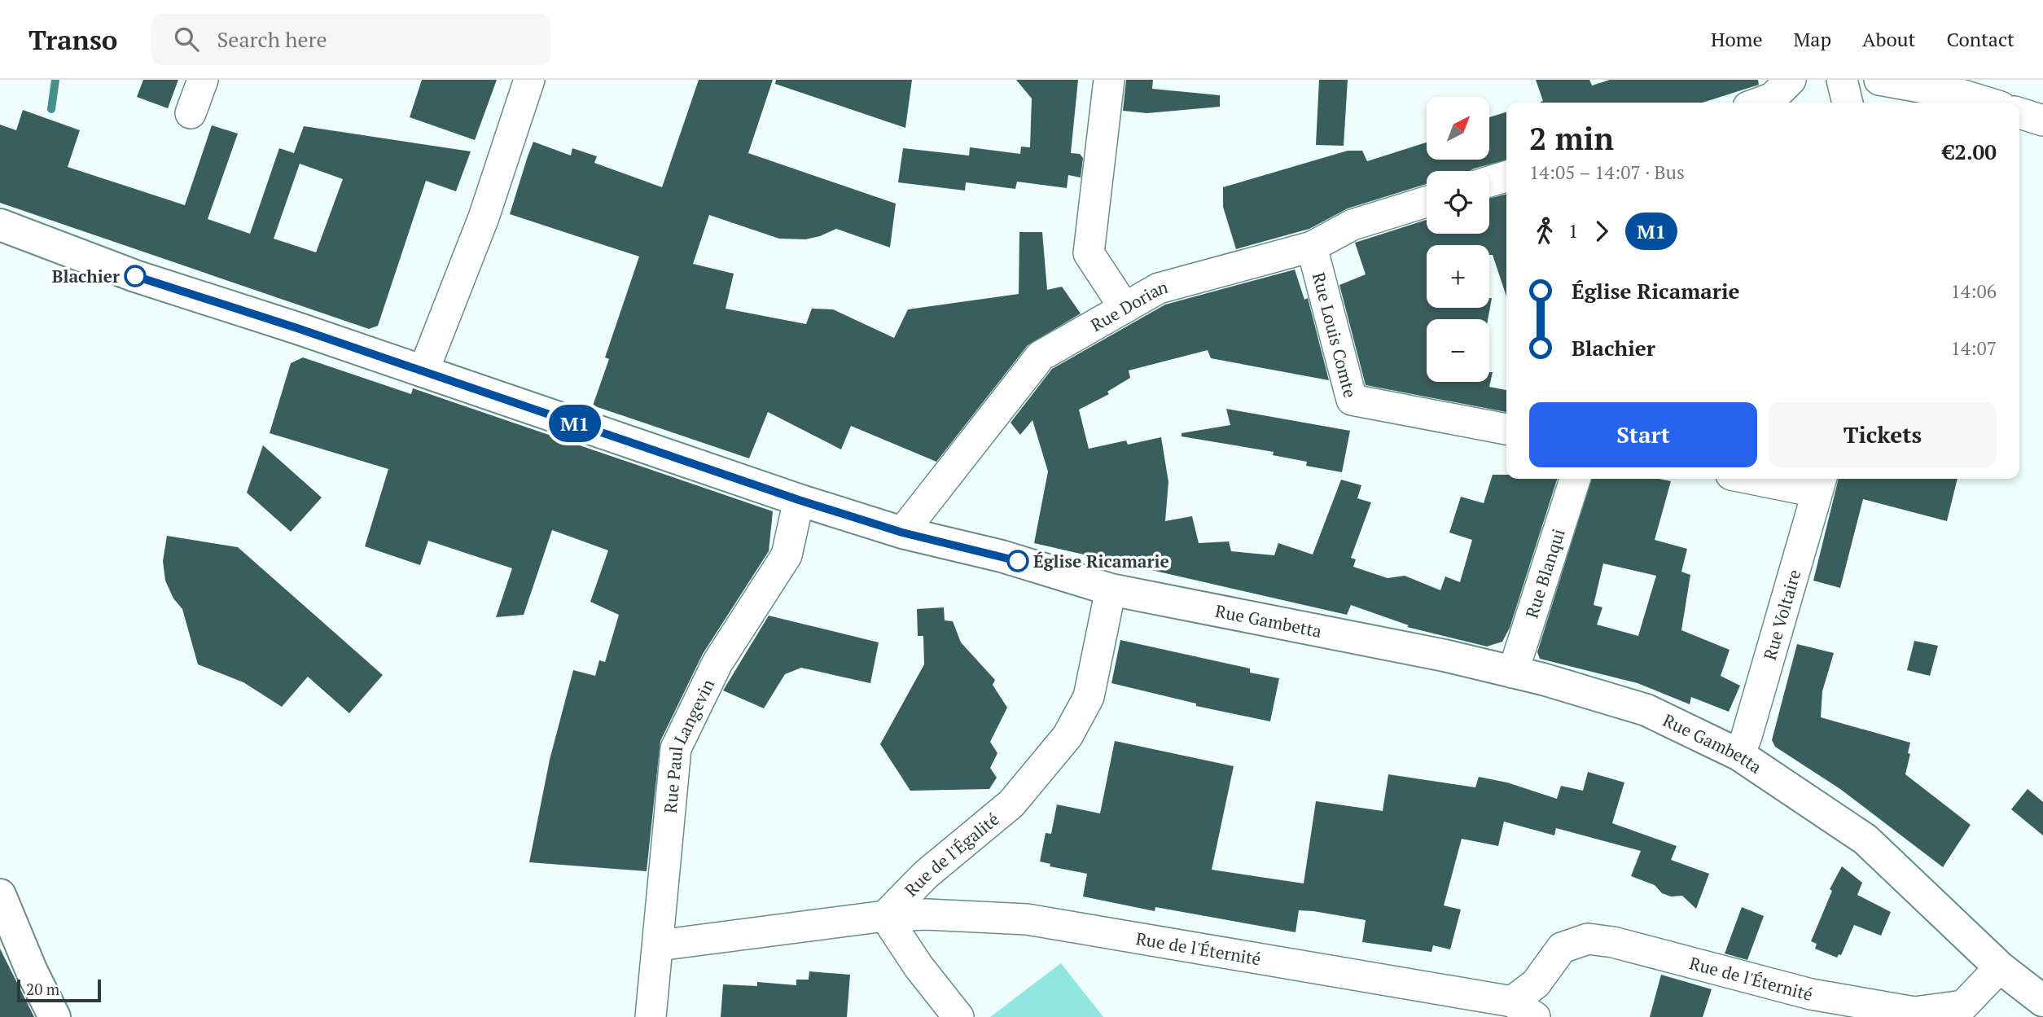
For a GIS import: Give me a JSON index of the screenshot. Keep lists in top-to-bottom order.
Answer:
{
  "streets": {
    "main road": ["Rue Gambetta"],
    "street": [
      "Rue Dorian",
      "Rue Louis Comte",
      "Rue Blanqui",
      "Rue Voltaire",
      "Rue Paul Langevin",
      "Rue de l'Égalité",
      "Rue de l'Éternité"
    ]
  },
  "crossings": [
    ["Rue Dorian", "Rue Louis Comte"],
    ["Rue Dorian", "Rue Gambetta"],
    ["Rue Blanqui", "Rue Gambetta"],
    ["Rue Voltaire", "Rue Gambetta"],
    ["Rue Gambetta", "Rue Paul Langevin"],
    ["Rue Gambetta", "Rue de l'Égalité"],
    ["Rue Gambetta", "Rue de l'Éternité"],
    ["Rue de l'Égalité", "Rue de l'Éternité"]
  ],
  "places": ["Blachier", "Église Ricamarie"],
  "lines": ["bus line M1"],
  "scale_bar": "20 m",
  "north": "top right",
  "page": {
    "header": "Transo",
    "search": "Search here",
    "nav": [
      "Home",
      "Map",
      "About",
      "Contact"
    ],
    "on_map": "M1",
    "map_buttons": ["+", "−"],
    "heading": ["2 min", "14:05 – 14:07 · Bus", "€2.00"],
    "legs": ["1", "M1"],
    "list": [
      {
        "name": "Église Ricamarie",
        "value": "14:06"
      },
      {
        "name": "Blachier",
        "value": "14:07"
      }
    ],
    "buttons": ["Start", "Tickets"],
    "scale": "20 m"
  }
}
